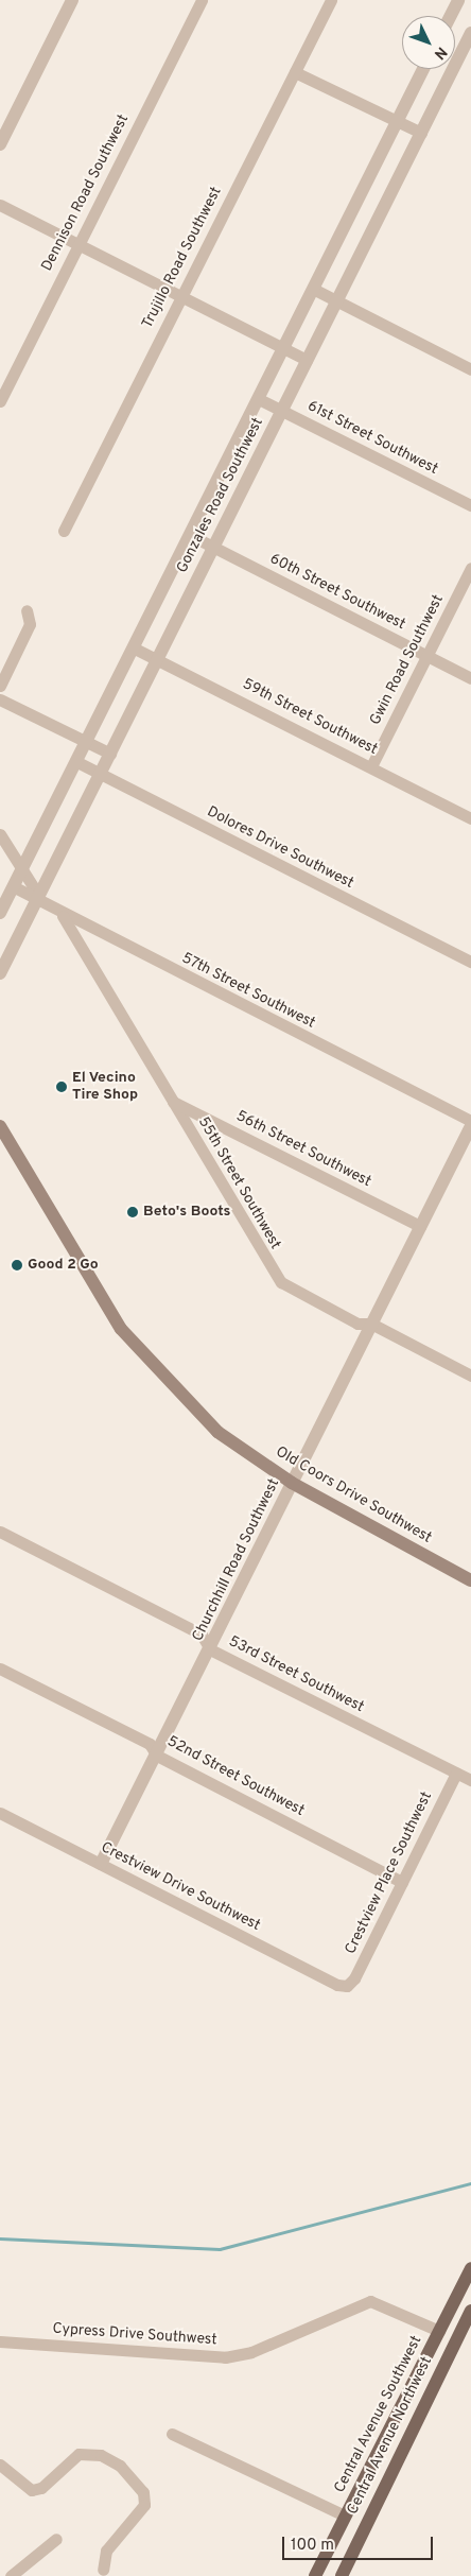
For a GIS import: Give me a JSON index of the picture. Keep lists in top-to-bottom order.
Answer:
{
  "streets": {
    "main road": ["Old Coors Drive Southwest", "Central Avenue Southwest", "Central Avenue Northwest"],
    "street": [
      "Dennison Road Southwest",
      "Trujillo Road Southwest",
      "61st Street Southwest",
      "Gonzales Road Southwest",
      "60th Street Southwest",
      "Gwin Road Southwest",
      "59th Street Southwest",
      "Dolores Drive Southwest",
      "57th Street Southwest",
      "56th Street Southwest",
      "55th Street Southwest",
      "Churchhill Road Southwest",
      "53rd Street Southwest",
      "52nd Street Southwest",
      "Crestview Place Southwest",
      "Crestview Drive Southwest",
      "Cypress Drive Southwest"
    ]
  },
  "crossings": [
    ["61st Street Southwest", "Gonzales Road Southwest"],
    ["Gonzales Road Southwest", "60th Street Southwest"],
    ["Gonzales Road Southwest", "59th Street Southwest"],
    ["Gonzales Road Southwest", "Dolores Drive Southwest"],
    ["Gonzales Road Southwest", "57th Street Southwest"],
    ["60th Street Southwest", "Gwin Road Southwest"],
    ["Gwin Road Southwest", "59th Street Southwest"],
    ["57th Street Southwest", "55th Street Southwest"],
    ["56th Street Southwest", "55th Street Southwest"],
    ["56th Street Southwest", "Churchhill Road Southwest"],
    ["55th Street Southwest", "Churchhill Road Southwest"],
    ["Old Coors Drive Southwest", "Churchhill Road Southwest"],
    ["Churchhill Road Southwest", "53rd Street Southwest"],
    ["Churchhill Road Southwest", "52nd Street Southwest"],
    ["Churchhill Road Southwest", "Crestview Drive Southwest"],
    ["53rd Street Southwest", "Crestview Place Southwest"],
    ["52nd Street Southwest", "Crestview Place Southwest"],
    ["Crestview Place Southwest", "Crestview Drive Southwest"],
    ["Cypress Drive Southwest", "Central Avenue Southwest"]
  ],
  "places": ["El Vecino Tire Shop", "Beto's Boots", "Good 2 Go"],
  "scale_bar": "100 m",
  "north": "bottom right"
}
